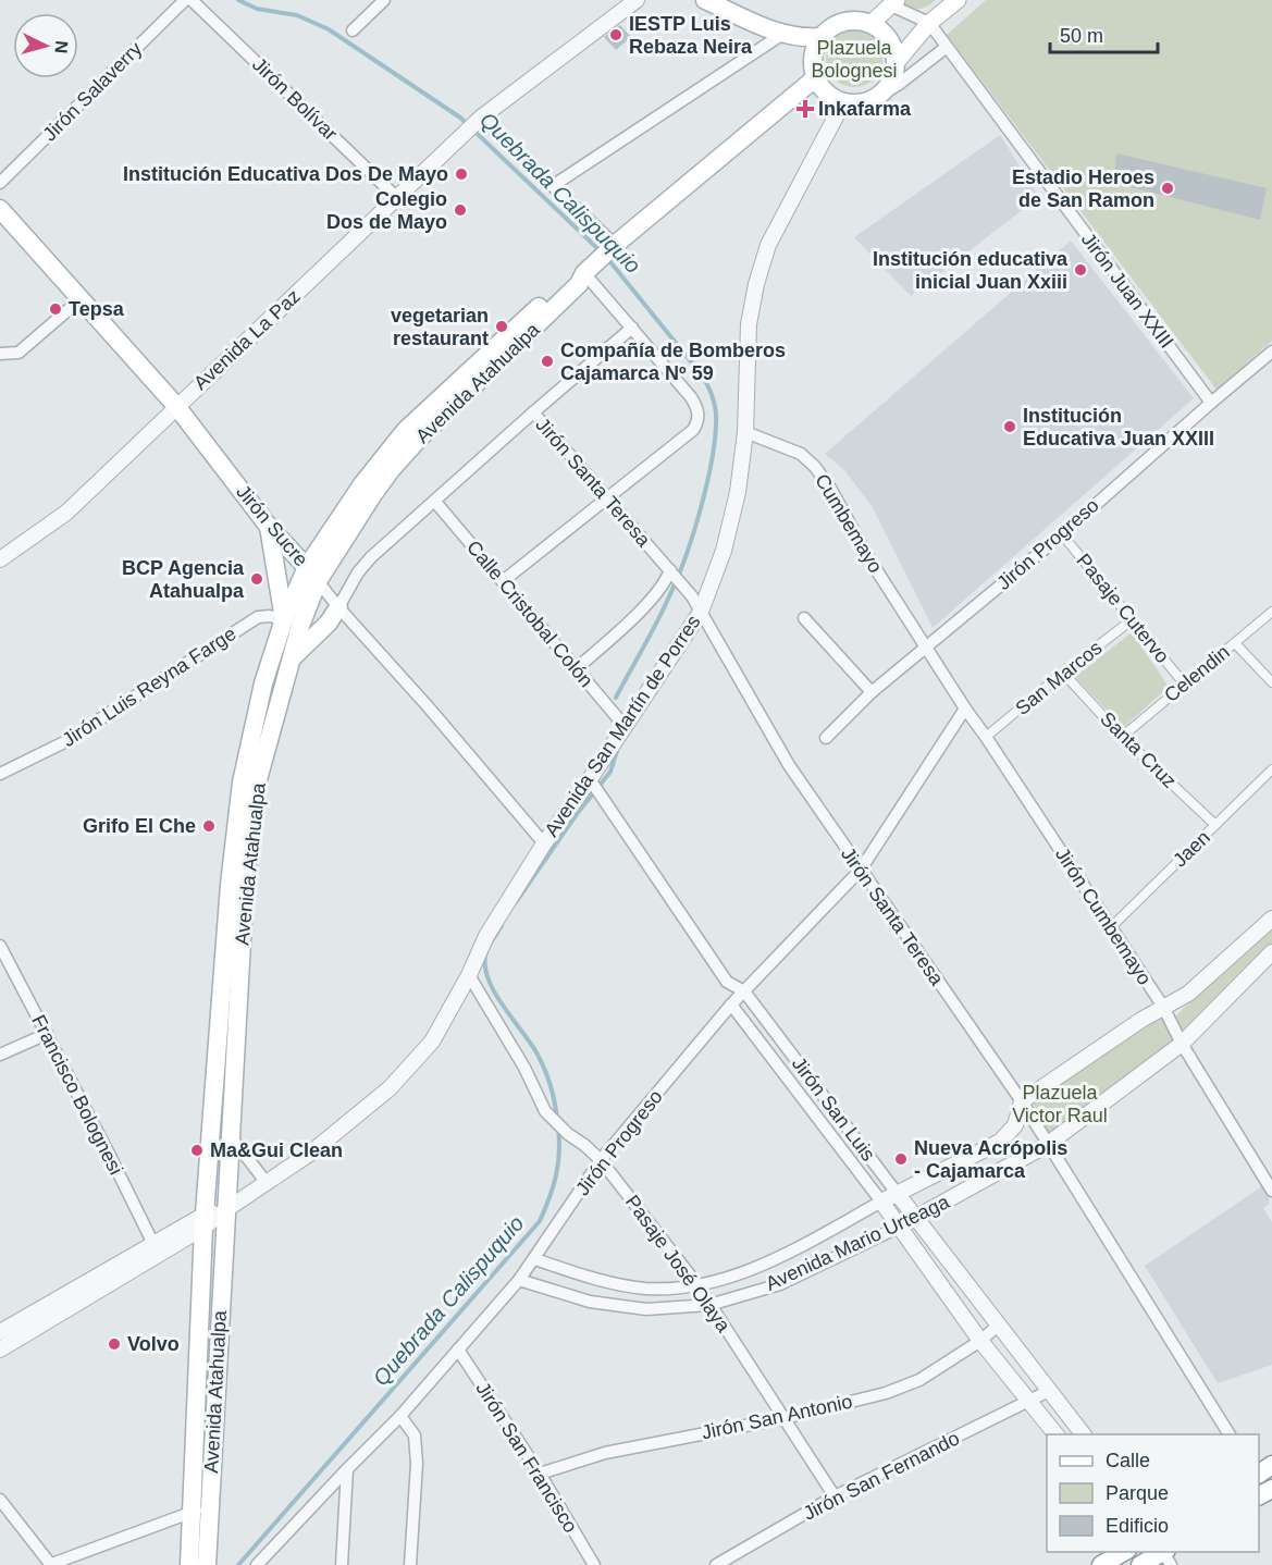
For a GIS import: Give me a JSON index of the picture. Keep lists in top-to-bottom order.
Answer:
{
  "streets": {
    "main road": ["Avenida Atahualpa", "Jirón Sucre"],
    "street": [
      "Jirón Salaverry",
      "Jirón Bolívar",
      "Jirón Juan XXIII",
      "Avenida La Paz",
      "Jirón Santa Teresa",
      "Cumbemayo",
      "Jirón Progreso",
      "Pasaje Cutervo",
      "Calle Cristobal Colón",
      "Celendin",
      "San Marcos",
      "Jirón Luis Reyna Farge",
      "Avenida San Martín de Porres",
      "Santa Cruz",
      "Jaen",
      "Jirón Cumbemayo",
      "Francisco Bolognesi",
      "Jirón San Luis",
      "Avenida Mario Urteaga",
      "Pasaje José Olaya",
      "Jirón San Antonio",
      "Jirón San Francisco",
      "Jirón San Fernando"
    ]
  },
  "crossings": [
    ["Jirón Bolívar", "Avenida La Paz"],
    ["Jirón Juan XXIII", "Jirón Progreso"],
    ["Avenida La Paz", "Jirón Sucre"],
    ["Avenida Atahualpa", "Jirón Sucre"],
    ["Avenida Atahualpa", "Jirón Luis Reyna Farge"],
    ["Avenida Atahualpa", "Avenida San Martín de Porres"],
    ["Jirón Santa Teresa", "Jirón Progreso"],
    ["Jirón Santa Teresa", "Avenida San Martín de Porres"],
    ["Jirón Santa Teresa", "Avenida Mario Urteaga"],
    ["Cumbemayo", "Jirón Progreso"],
    ["Cumbemayo", "Avenida San Martín de Porres"],
    ["Cumbemayo", "Jirón Cumbemayo"],
    ["Jirón Sucre", "Avenida San Martín de Porres"],
    ["Jirón Progreso", "Pasaje Cutervo"],
    ["Jirón Progreso", "Jirón Cumbemayo"],
    ["Jirón Progreso", "Jirón San Luis"],
    ["Jirón Progreso", "Avenida Mario Urteaga"],
    ["Jirón Progreso", "Pasaje José Olaya"],
    ["Jirón Progreso", "Jirón San Francisco"],
    ["Pasaje Cutervo", "Celendin"],
    ["Pasaje Cutervo", "San Marcos"],
    ["Calle Cristobal Colón", "Avenida San Martín de Porres"],
    ["Celendin", "Santa Cruz"],
    ["San Marcos", "Santa Cruz"],
    ["San Marcos", "Jirón Cumbemayo"],
    ["Avenida San Martín de Porres", "Francisco Bolognesi"],
    ["Avenida San Martín de Porres", "Jirón San Luis"],
    ["Avenida San Martín de Porres", "Pasaje José Olaya"],
    ["Santa Cruz", "Jaen"],
    ["Jaen", "Jirón Cumbemayo"],
    ["Jirón Cumbemayo", "Avenida Mario Urteaga"],
    ["Jirón San Luis", "Avenida Mario Urteaga"],
    ["Jirón San Luis", "Jirón San Antonio"],
    ["Jirón San Luis", "Jirón San Fernando"],
    ["Avenida Mario Urteaga", "Pasaje José Olaya"],
    ["Pasaje José Olaya", "Jirón San Antonio"],
    ["Pasaje José Olaya", "Jirón San Fernando"],
    ["Jirón San Antonio", "Jirón San Francisco"]
  ],
  "water": ["Quebrada Calispuquio"],
  "parks": ["Plazuela Bolognesi", "Plazuela Victor Raul"],
  "places": {
    "other": [
      "IESTP Luis Rebaza Neira",
      "Institución Educativa Dos De Mayo",
      "Estadio Heroes de San Ramon",
      "Colegio Dos de Mayo",
      "Institución educativa inicial Juan Xxiii",
      "Tepsa",
      "vegetarian restaurant",
      "Compañía de Bomberos Cajamarca Nº 59",
      "Institución Educativa Juan XXIII",
      "BCP Agencia Atahualpa",
      "Grifo El Che",
      "Ma&Gui Clean",
      "Nueva Acrópolis - Cajamarca",
      "Volvo"
    ],
    "health": ["Inkafarma"]
  },
  "legend": ["Calle", "Parque", "Edificio"],
  "scale_bar": "50 m",
  "north": "right"
}
